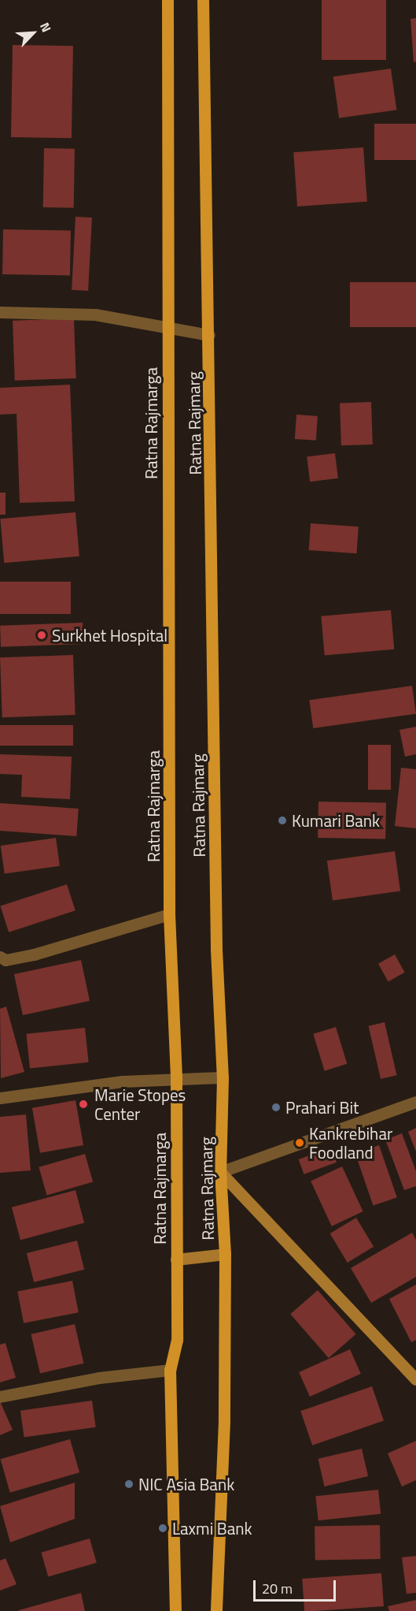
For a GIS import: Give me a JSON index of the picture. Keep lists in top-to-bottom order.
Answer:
{
  "streets": {
    "main road": ["Ratna Rajmarga", "Ratna Rajmarg"]
  },
  "places": [
    "Surkhet Hospital",
    "Kumari Bank",
    "Marie Stopes Center",
    "Prahari Bit",
    "Kankrebihar Foodland",
    "NIC Asia Bank",
    "Laxmi Bank"
  ],
  "scale_bar": "20 m",
  "north": "top right"
}
